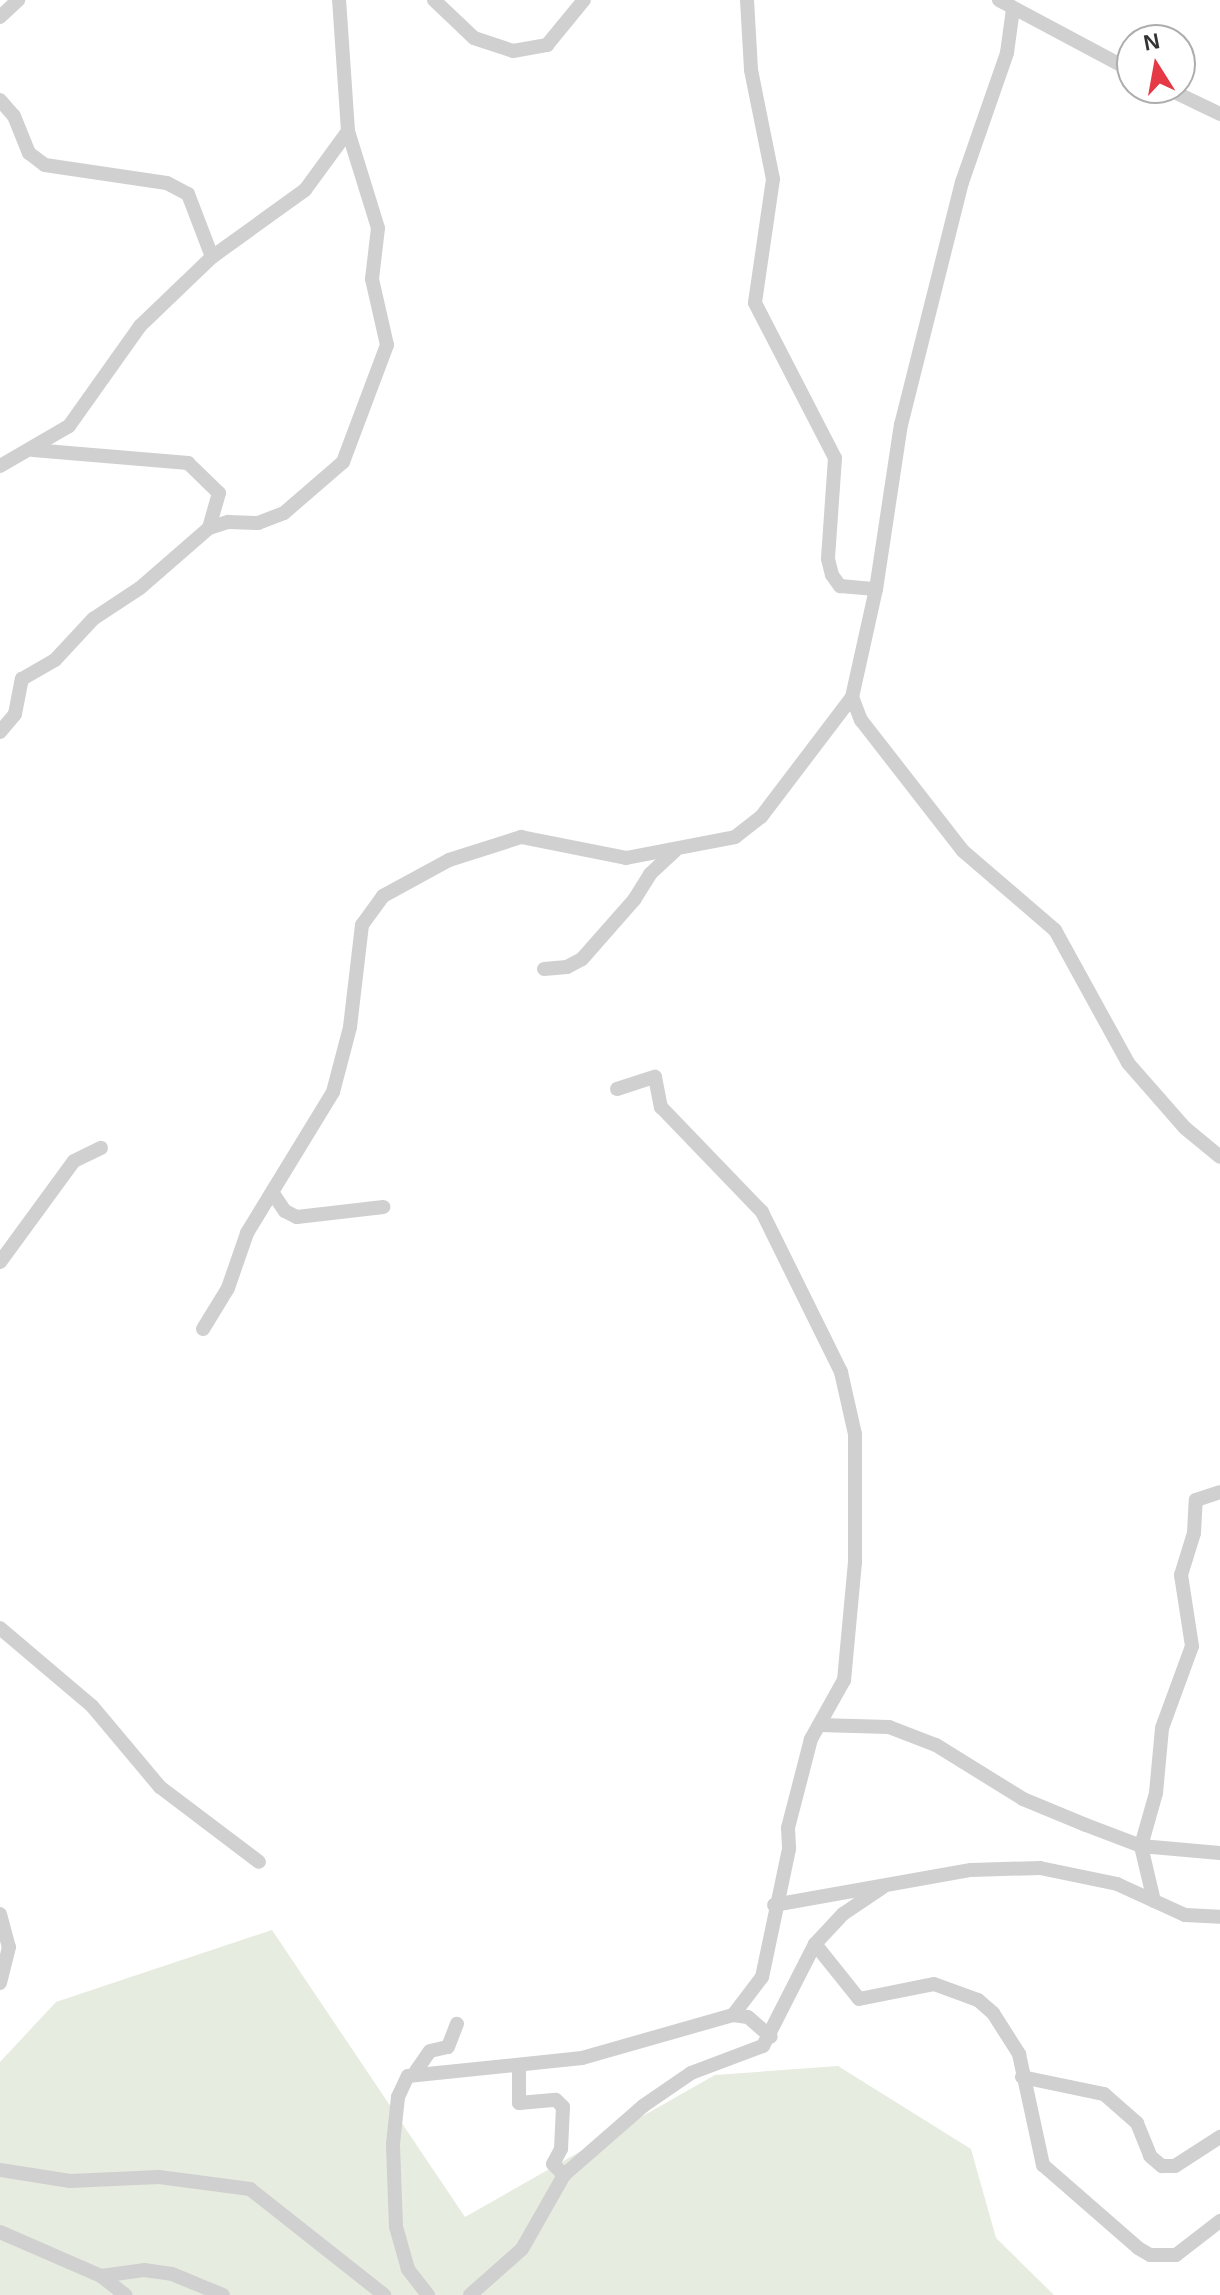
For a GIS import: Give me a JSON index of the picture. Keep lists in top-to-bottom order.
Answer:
{
  "north": "top"
}
